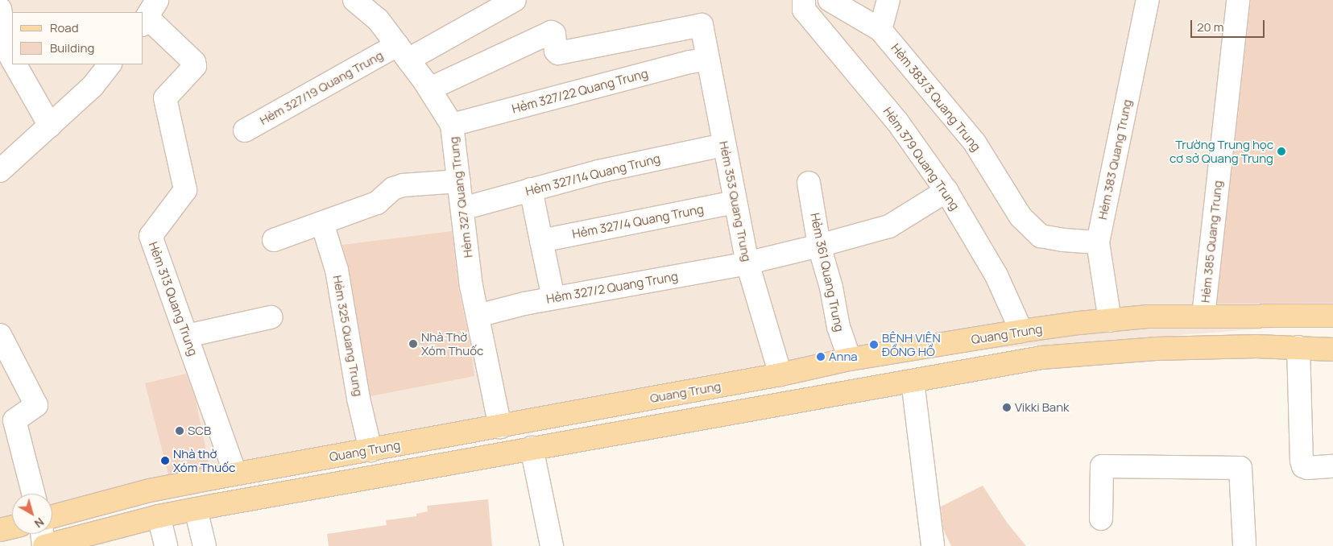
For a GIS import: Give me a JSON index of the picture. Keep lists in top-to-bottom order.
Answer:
{
  "streets": {
    "main road": ["Quang Trung"],
    "street": [
      "Hẻm 327/19 Quang Trung",
      "Hẻm 327/22 Quang Trung",
      "Hẻm 383/3 Quang Trung",
      "Hẻm 379 Quang Trung",
      "Hẻm 383 Quang Trung",
      "Hẻm 327/14 Quang Trung",
      "Hẻm 327 Quang Trung",
      "Hẻm 353 Quang Trung",
      "Hẻm 327/4 Quang Trung",
      "Hẻm 385 Quang Trung",
      "Hẻm 361 Quang Trung",
      "Hẻm 327/2 Quang Trung",
      "Hẻm 313 Quang Trung",
      "Hẻm 325 Quang Trung"
    ]
  },
  "crossings": [
    ["Hẻm 327/19 Quang Trung", "Hẻm 327 Quang Trung"],
    ["Hẻm 327/22 Quang Trung", "Hẻm 327 Quang Trung"],
    ["Hẻm 327/22 Quang Trung", "Hẻm 353 Quang Trung"],
    ["Hẻm 383/3 Quang Trung", "Hẻm 383 Quang Trung"],
    ["Hẻm 379 Quang Trung", "Hẻm 327/2 Quang Trung"],
    ["Hẻm 379 Quang Trung", "Quang Trung"],
    ["Hẻm 383 Quang Trung", "Quang Trung"],
    ["Hẻm 327/14 Quang Trung", "Hẻm 327 Quang Trung"],
    ["Hẻm 327/14 Quang Trung", "Hẻm 353 Quang Trung"],
    ["Hẻm 327 Quang Trung", "Hẻm 353 Quang Trung"],
    ["Hẻm 327 Quang Trung", "Hẻm 327/2 Quang Trung"],
    ["Hẻm 327 Quang Trung", "Quang Trung"],
    ["Hẻm 353 Quang Trung", "Hẻm 327/4 Quang Trung"],
    ["Hẻm 353 Quang Trung", "Hẻm 327/2 Quang Trung"],
    ["Hẻm 353 Quang Trung", "Quang Trung"],
    ["Hẻm 385 Quang Trung", "Quang Trung"],
    ["Hẻm 361 Quang Trung", "Hẻm 327/2 Quang Trung"],
    ["Hẻm 361 Quang Trung", "Quang Trung"],
    ["Hẻm 313 Quang Trung", "Quang Trung"],
    ["Quang Trung", "Hẻm 325 Quang Trung"]
  ],
  "places": [
    "Trường Trung học cơ sở Quang Trung",
    "Nhà Thờ Xóm Thuốc",
    "BỆNH VIỆN ĐỒNG HỒ",
    "Anna",
    "Vikki Bank",
    "SCB",
    "Nhà thờ Xóm Thuốc"
  ],
  "legend": ["Road", "Building"],
  "scale_bar": "20 m",
  "north": "bottom right"
}
